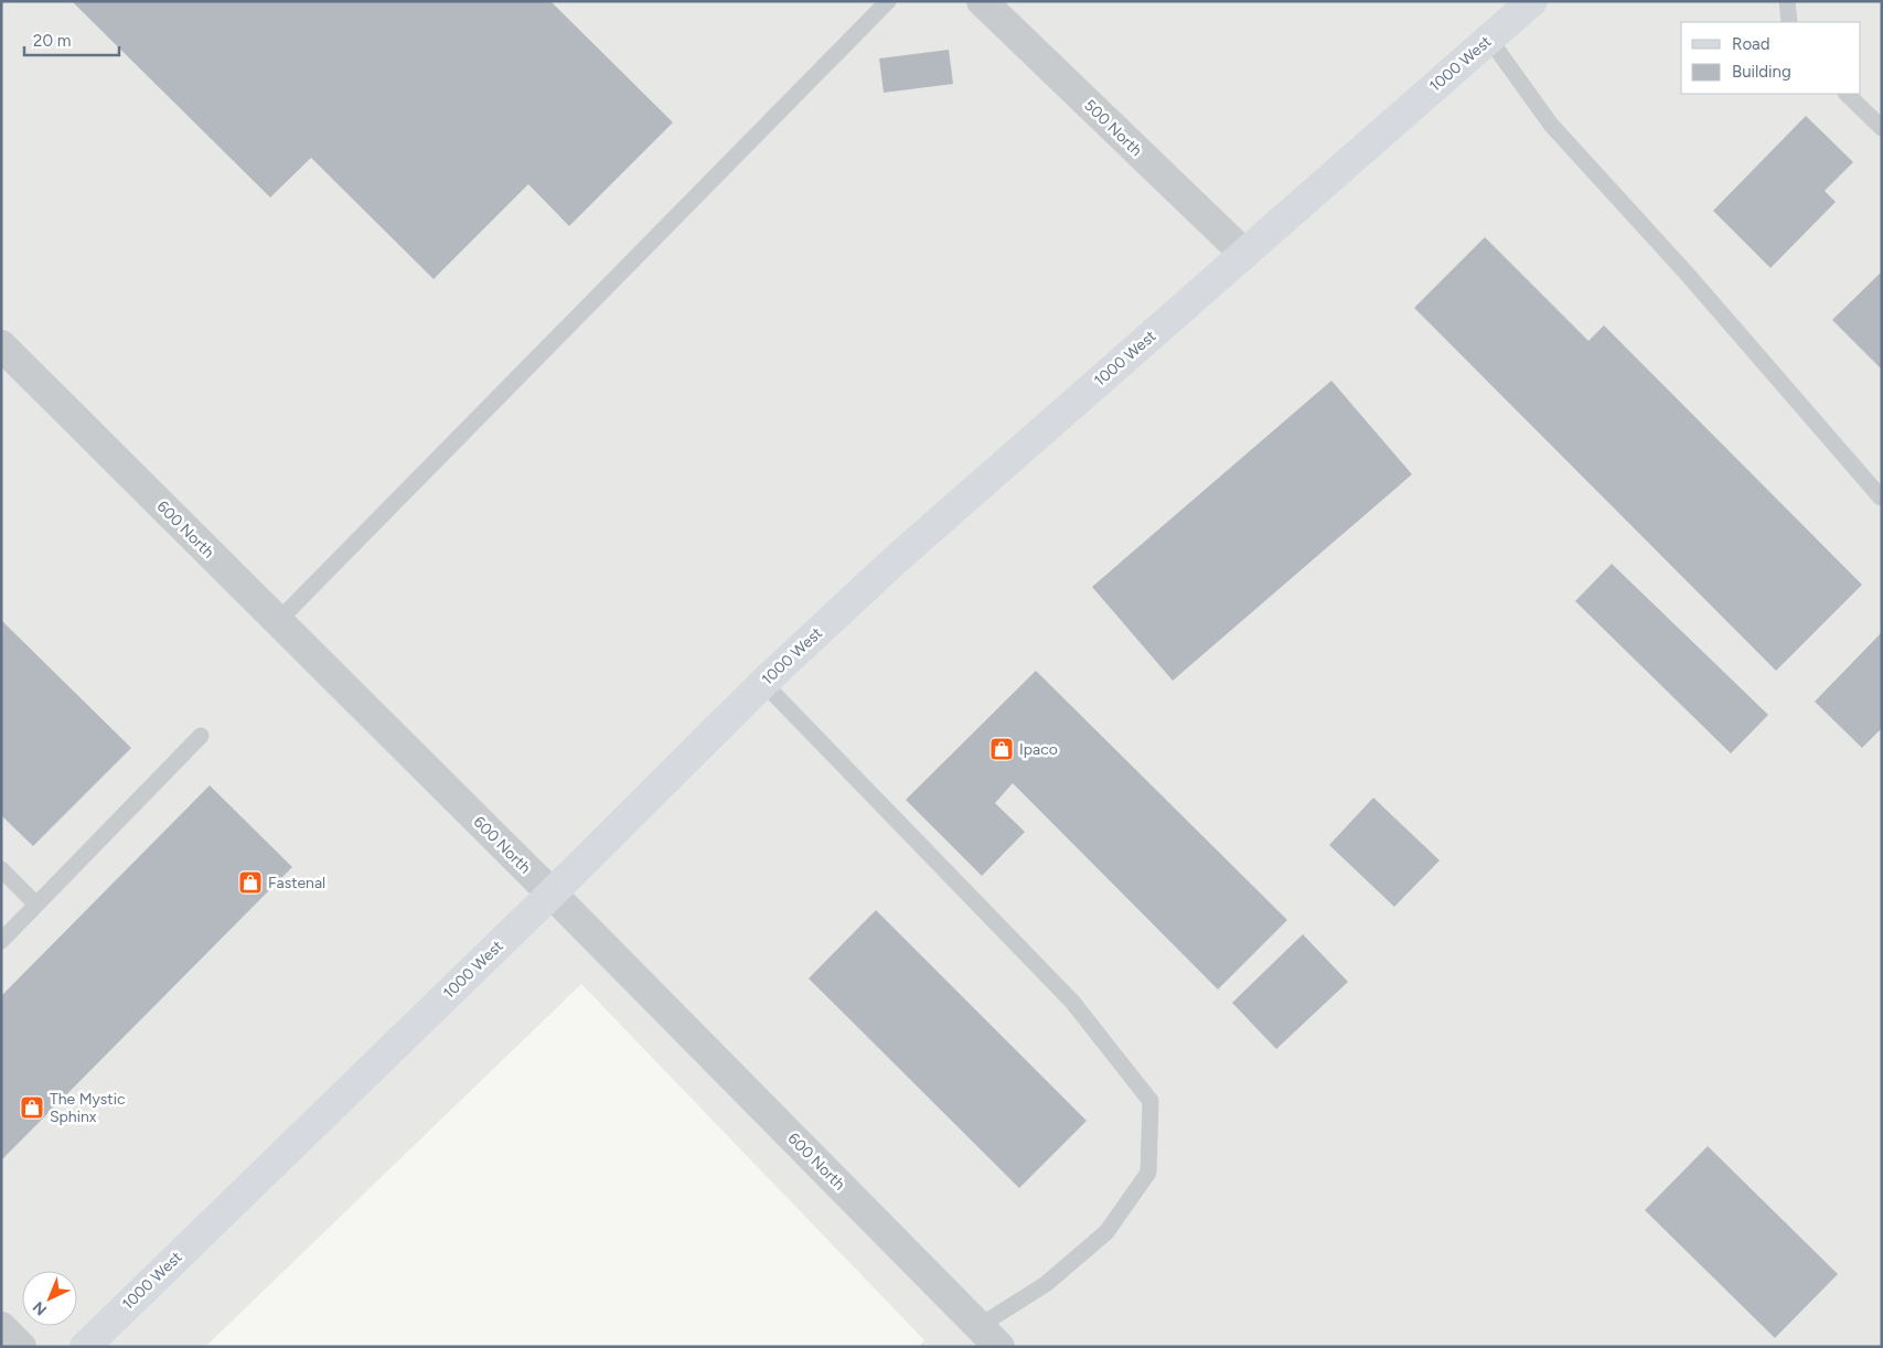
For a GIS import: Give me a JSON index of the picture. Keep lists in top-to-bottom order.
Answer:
{
  "streets": {
    "main road": ["1000 West"],
    "street": ["500 North", "600 North"]
  },
  "crossings": [
    ["1000 West", "500 North"],
    ["1000 West", "600 North"]
  ],
  "places": {
    "shop": ["Ipaco", "Fastenal", "The Mystic Sphinx"]
  },
  "legend": ["Road", "Building"],
  "scale_bar": "20 m",
  "north": "bottom left"
}
